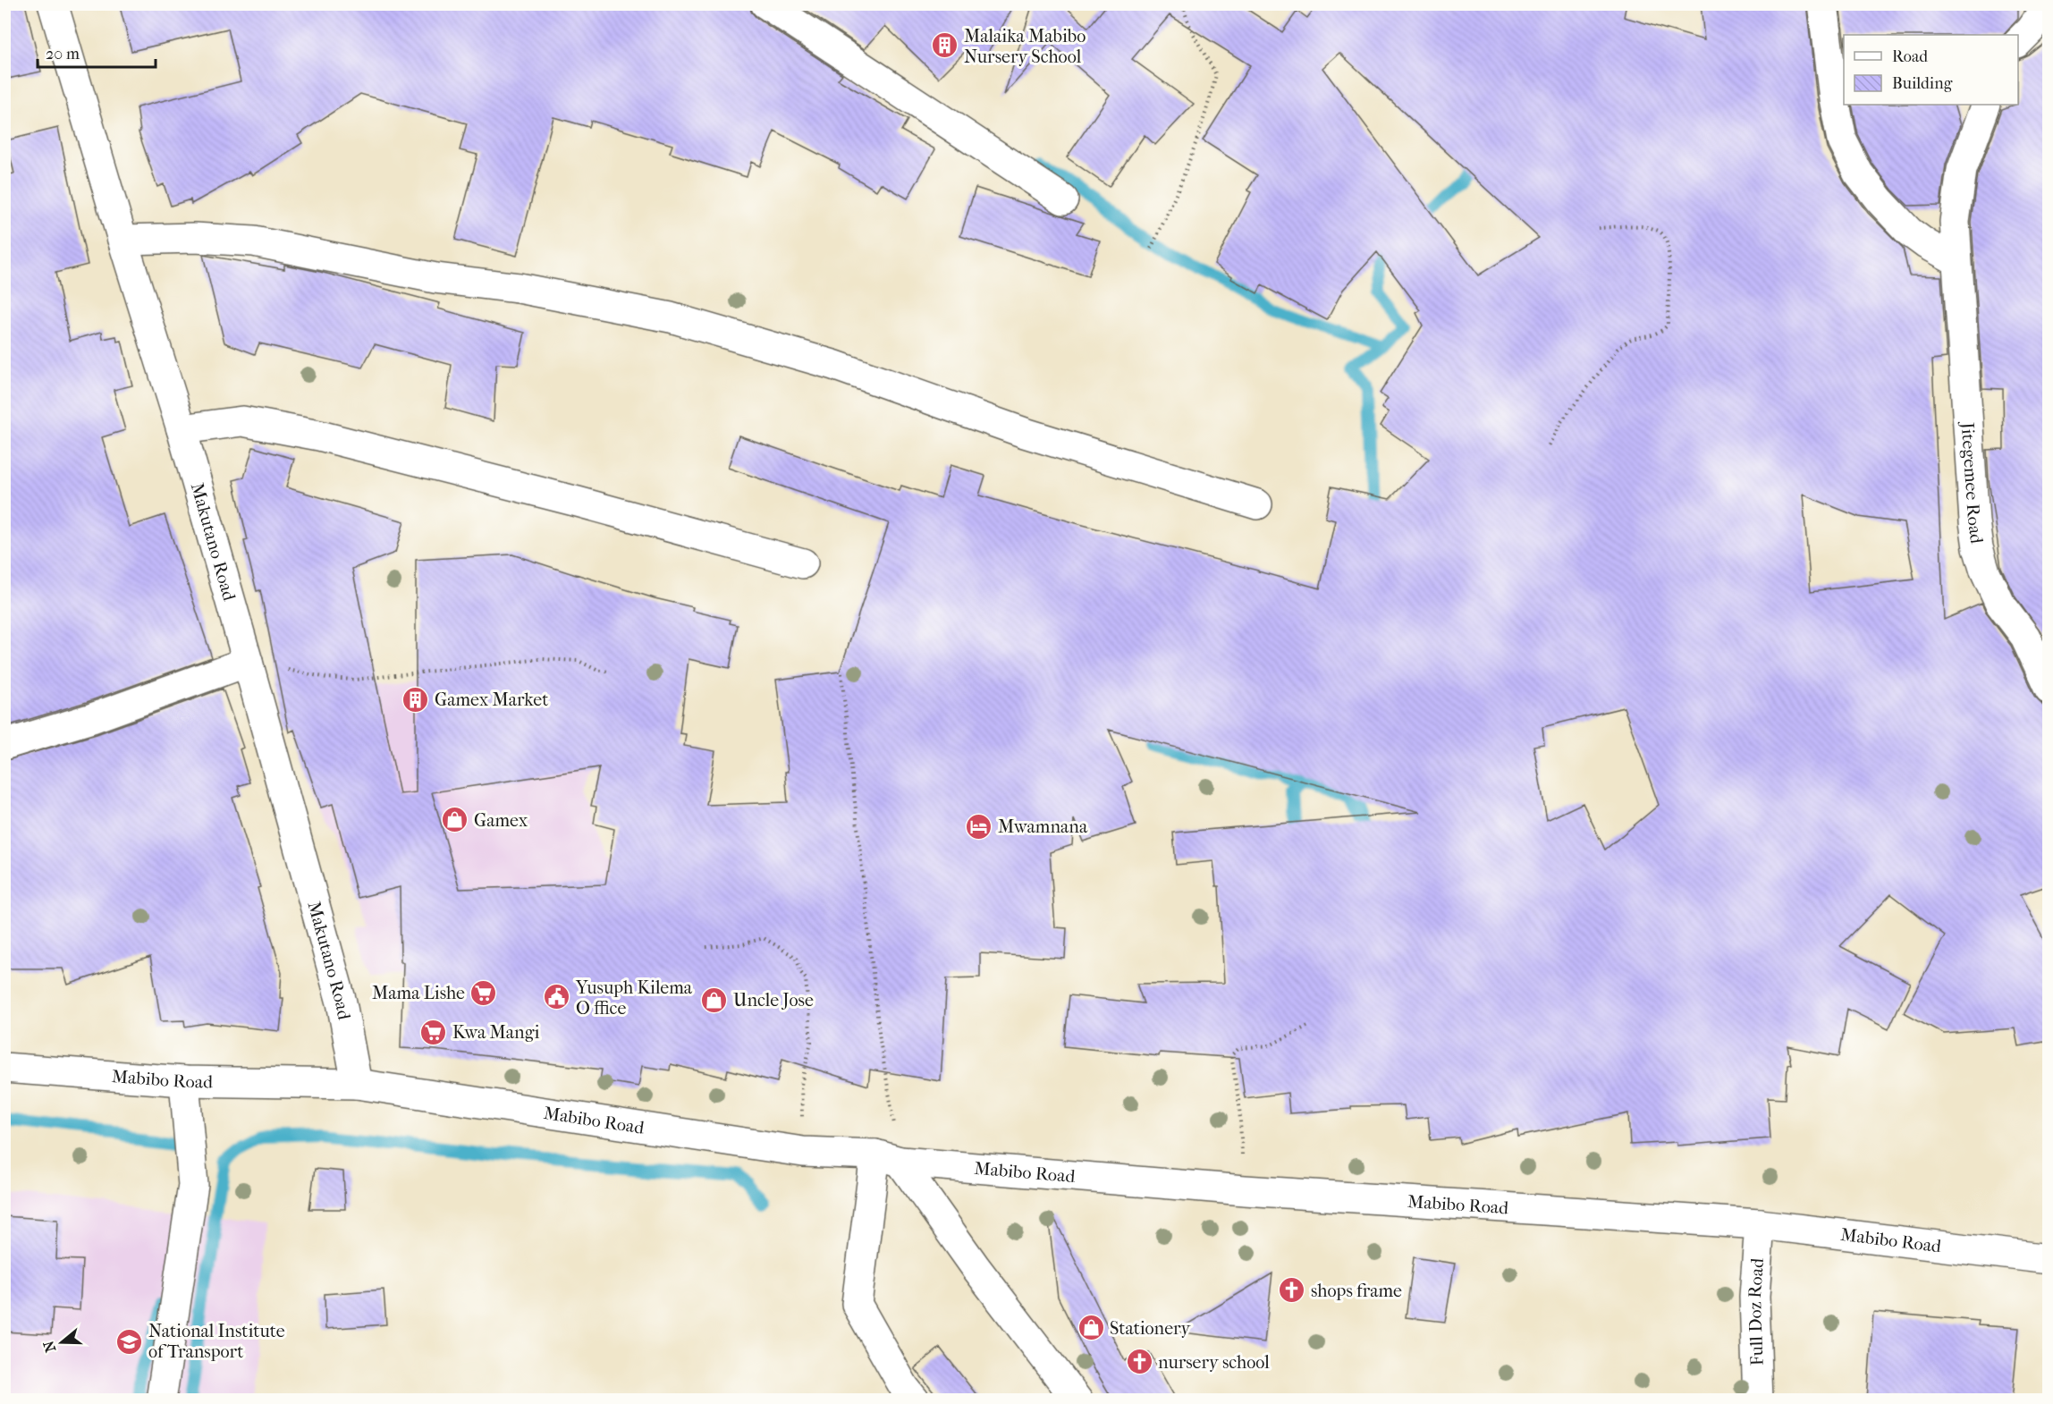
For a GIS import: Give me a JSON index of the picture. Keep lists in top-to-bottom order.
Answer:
{
  "streets": {
    "street": [
      "Jitegemee Road",
      "Makutano Road",
      "Mabibo Road",
      "Full Doz Road"
    ]
  },
  "crossings": [
    ["Makutano Road", "Mabibo Road"],
    ["Mabibo Road", "Full Doz Road"]
  ],
  "places": {
    "building": ["Malaika Mabibo Nursery School", "Gamex Market"],
    "shop": ["Gamex", "Uncle Jose", "Stationery"],
    "hotel": ["Mwamnana"],
    "supermarket": ["Mama Lishe", "Kwa Mangi"],
    "public building": ["Yusuph Kilema O ffice"],
    "church": ["shops frame", "nursery school"],
    "school or university": ["National Institute of Transport"]
  },
  "legend": ["Road", "Building"],
  "scale_bar": "20 m",
  "north": "left"
}
